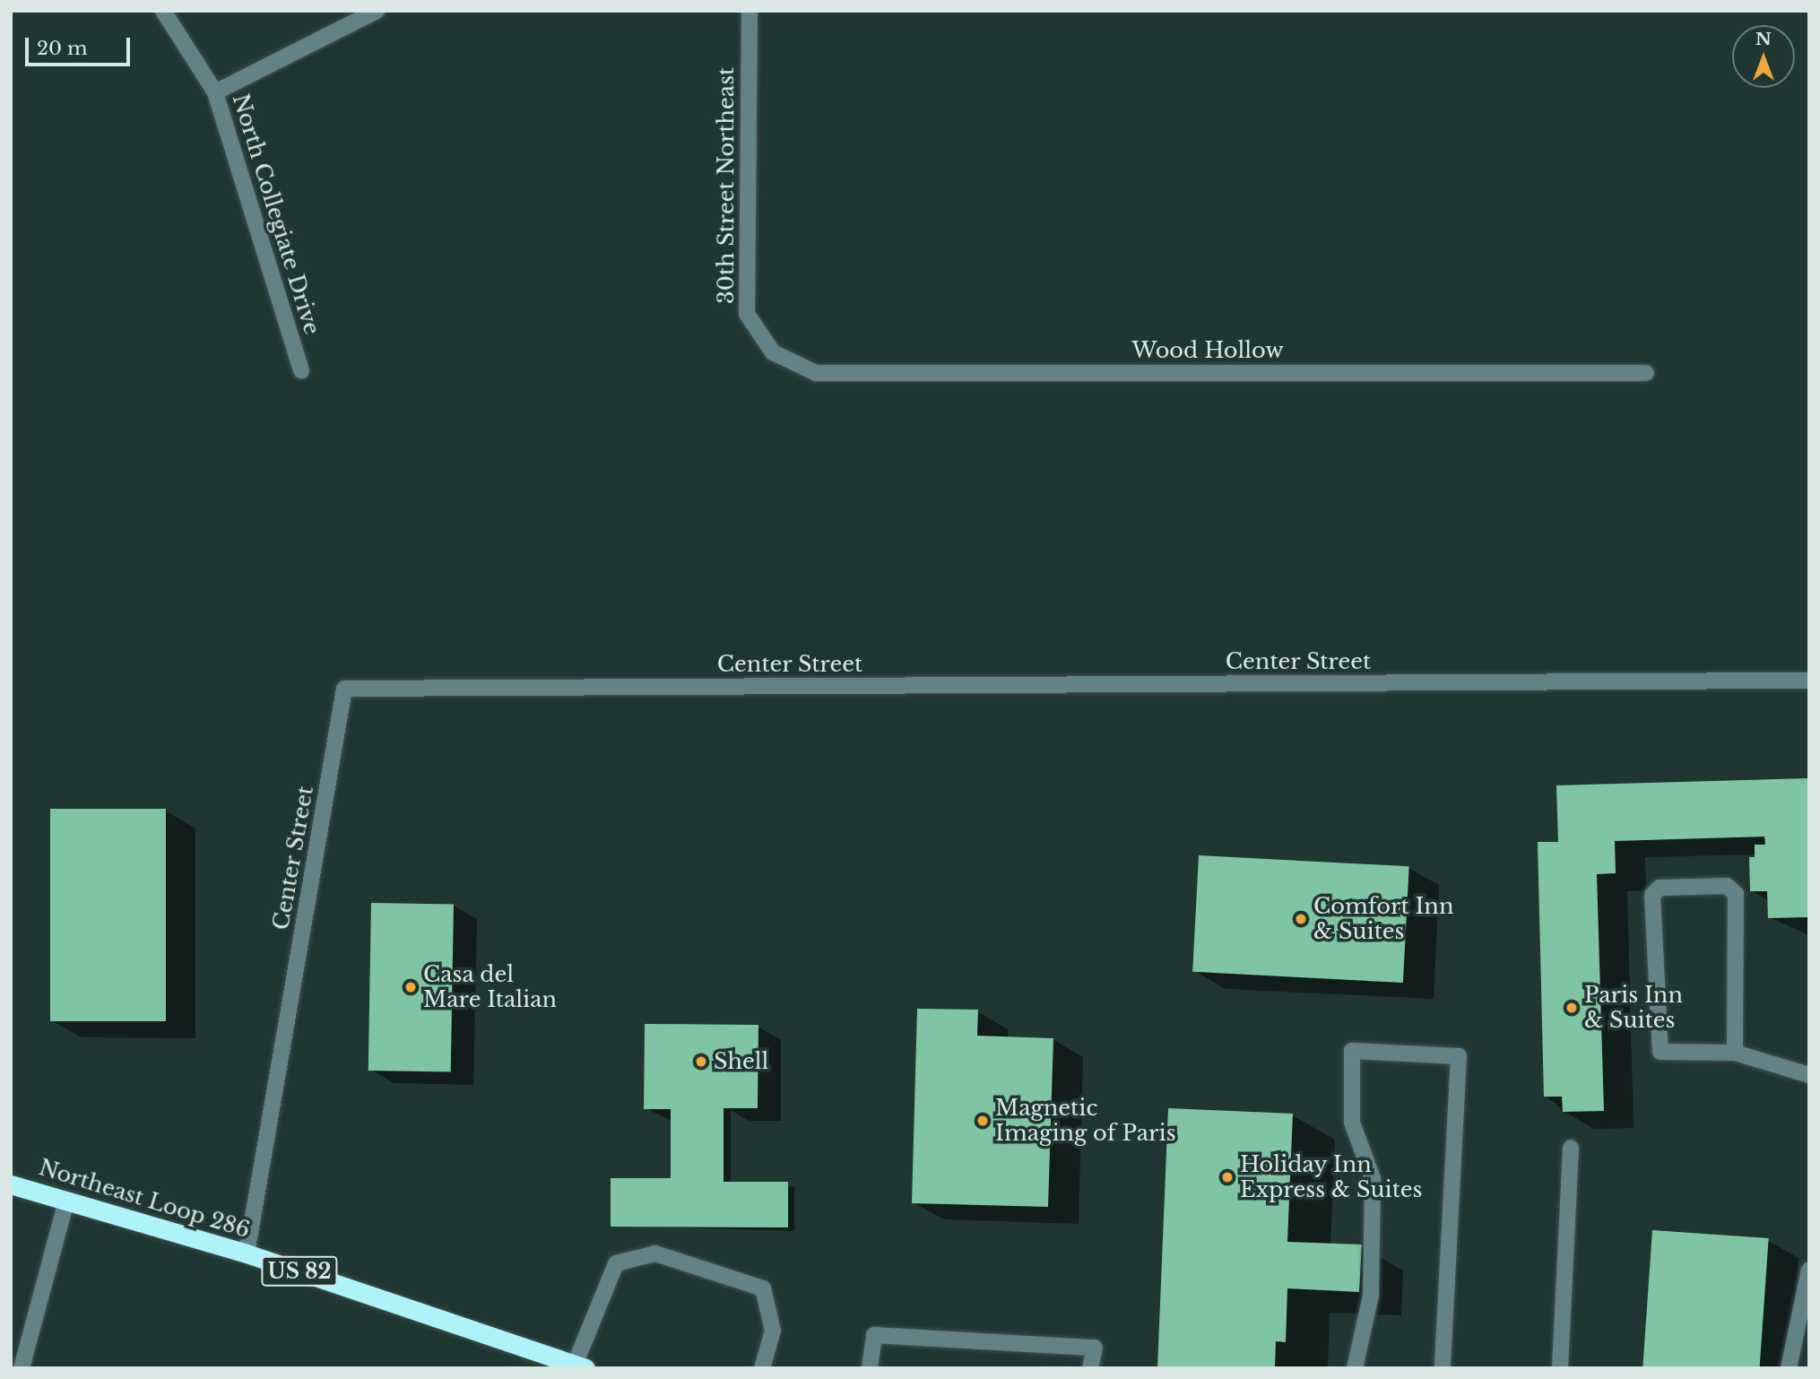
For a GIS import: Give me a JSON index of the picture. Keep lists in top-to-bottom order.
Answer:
{
  "streets": {
    "highway": ["Northeast Loop 286", "US 82"],
    "street": [
      "30th Street Northeast",
      "North Collegiate Drive",
      "Wood Hollow",
      "Center Street"
    ]
  },
  "crossings": [
    ["30th Street Northeast", "Wood Hollow"],
    ["Center Street", "Northeast Loop 286"]
  ],
  "places": [
    "Comfort Inn & Suites",
    "Casa del Mare Italian",
    "Paris Inn & Suites",
    "Shell",
    "Magnetic Imaging of Paris",
    "Holiday Inn Express & Suites"
  ],
  "scale_bar": "20 m",
  "north": "top"
}
